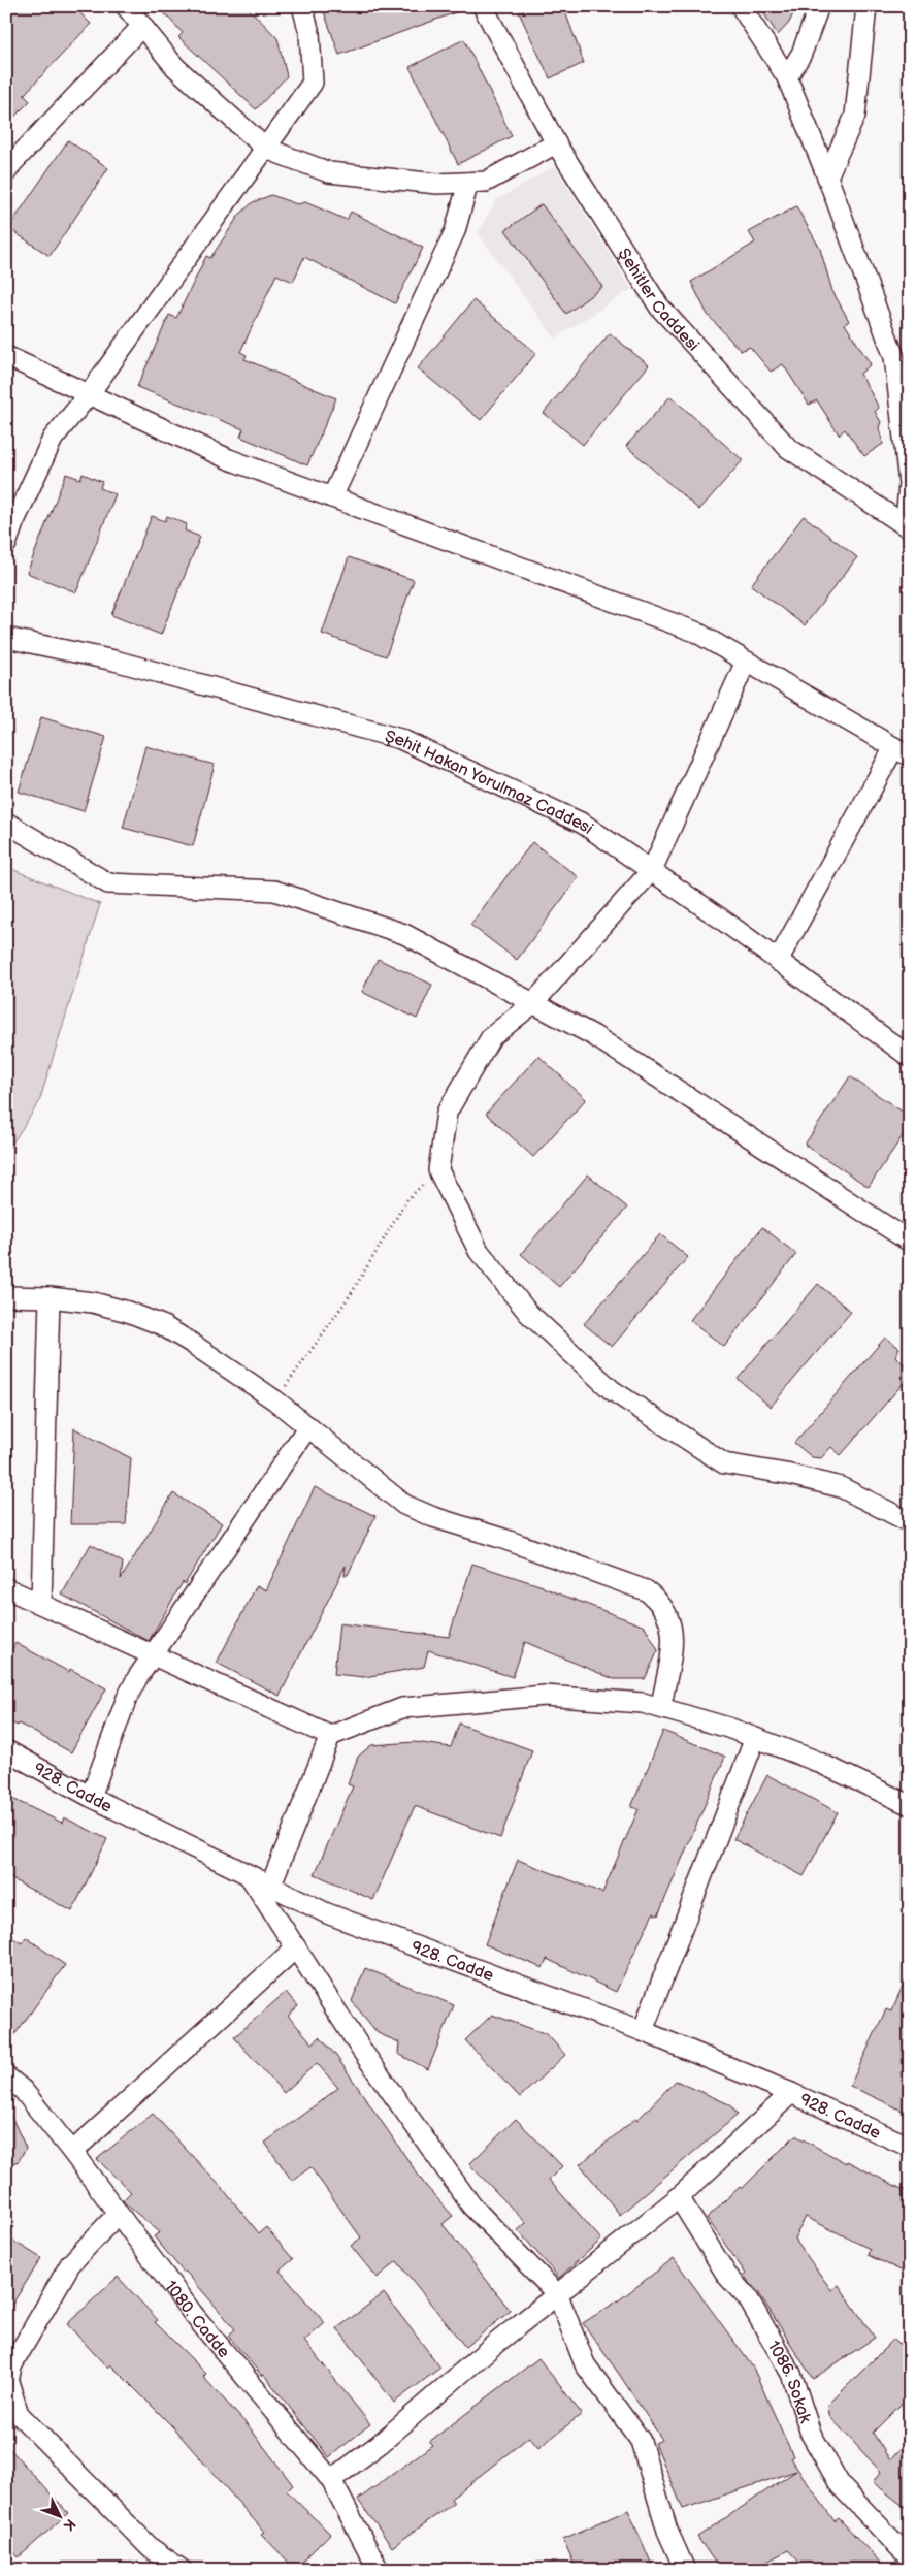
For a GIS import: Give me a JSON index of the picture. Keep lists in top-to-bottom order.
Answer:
{
  "streets": {
    "street": [
      "Şehitler Caddesi",
      "Şehit Hakan Yorulmaz Caddesi",
      "928. Cadde",
      "1080. Cadde",
      "1086. Sokak"
    ]
  },
  "north": "bottom right"
}
